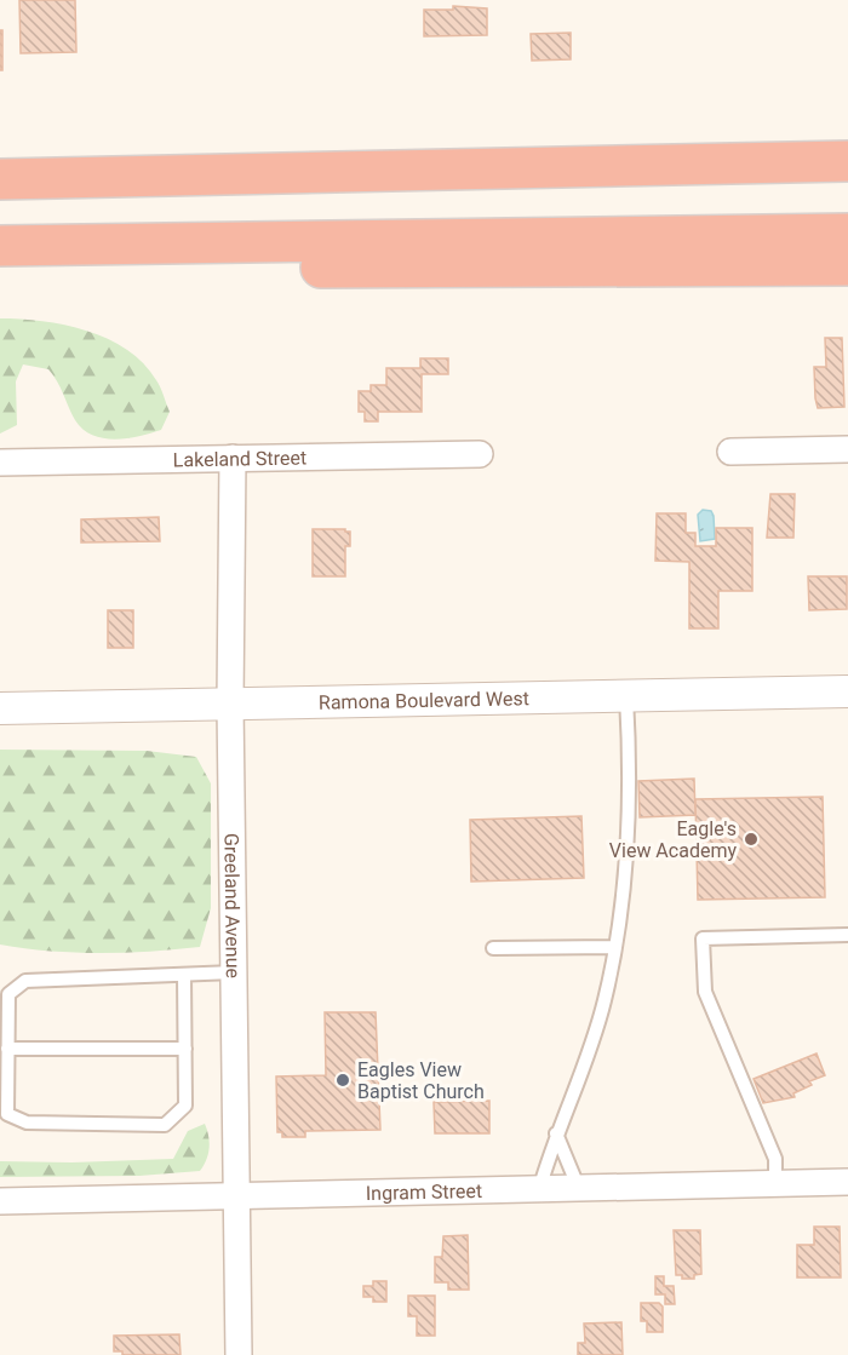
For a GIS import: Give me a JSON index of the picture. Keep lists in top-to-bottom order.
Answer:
{
  "streets": {
    "street": [
      "Lakeland Street",
      "Ramona Boulevard West",
      "Greeland Avenue",
      "Ingram Street"
    ]
  },
  "crossings": [
    ["Lakeland Street", "Greeland Avenue"],
    ["Ramona Boulevard West", "Greeland Avenue"],
    ["Greeland Avenue", "Ingram Street"]
  ],
  "places": ["Eagle's View Academy", "Eagles View Baptist Church"]
}
